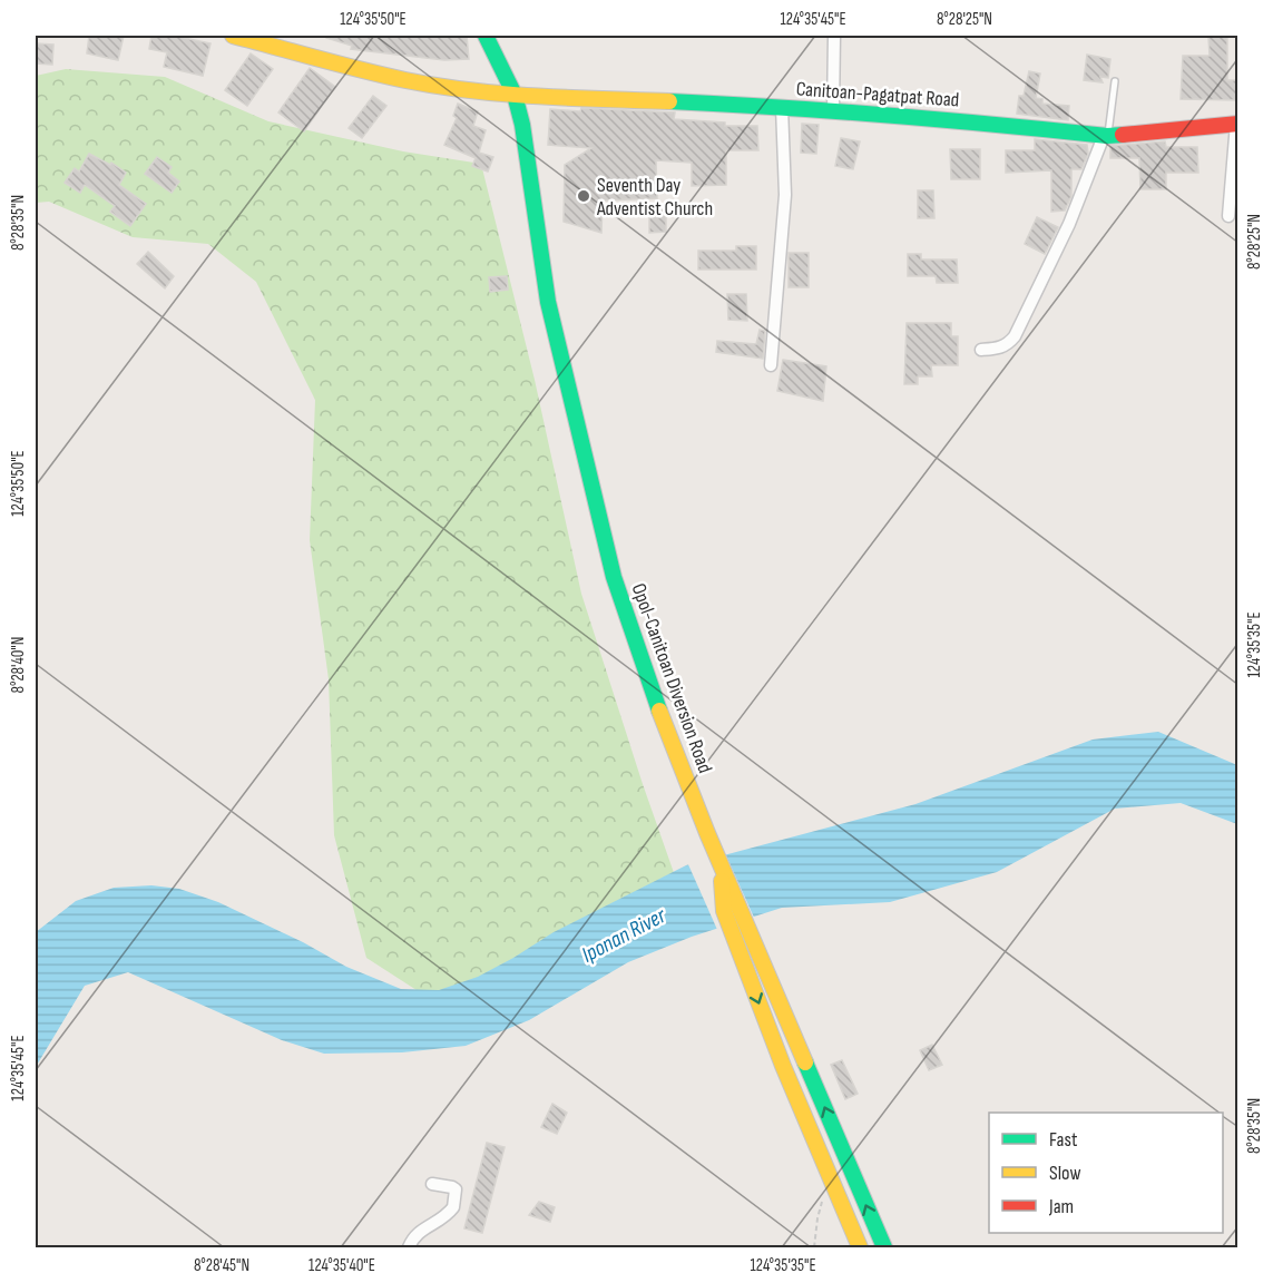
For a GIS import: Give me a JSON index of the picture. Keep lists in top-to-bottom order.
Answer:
{
  "streets": {
    "main road": ["Canitoan-Pagatpat Road", "Opol-Canitoan Diversion Road"]
  },
  "crossings": [
    ["Canitoan-Pagatpat Road", "Opol-Canitoan Diversion Road"]
  ],
  "water": ["Iponan River"],
  "places": ["Seventh Day Adventist Church"],
  "legend": ["Fast", "Slow", "Jam"],
  "coordinates": [
    "124°35'50\"E",
    "124°35'45\"E",
    "8°28'25\"N",
    "8°28'35\"N",
    "124°35'35\"E",
    "8°28'40\"N",
    "8°28'45\"N",
    "124°35'40\"E"
  ]
}
